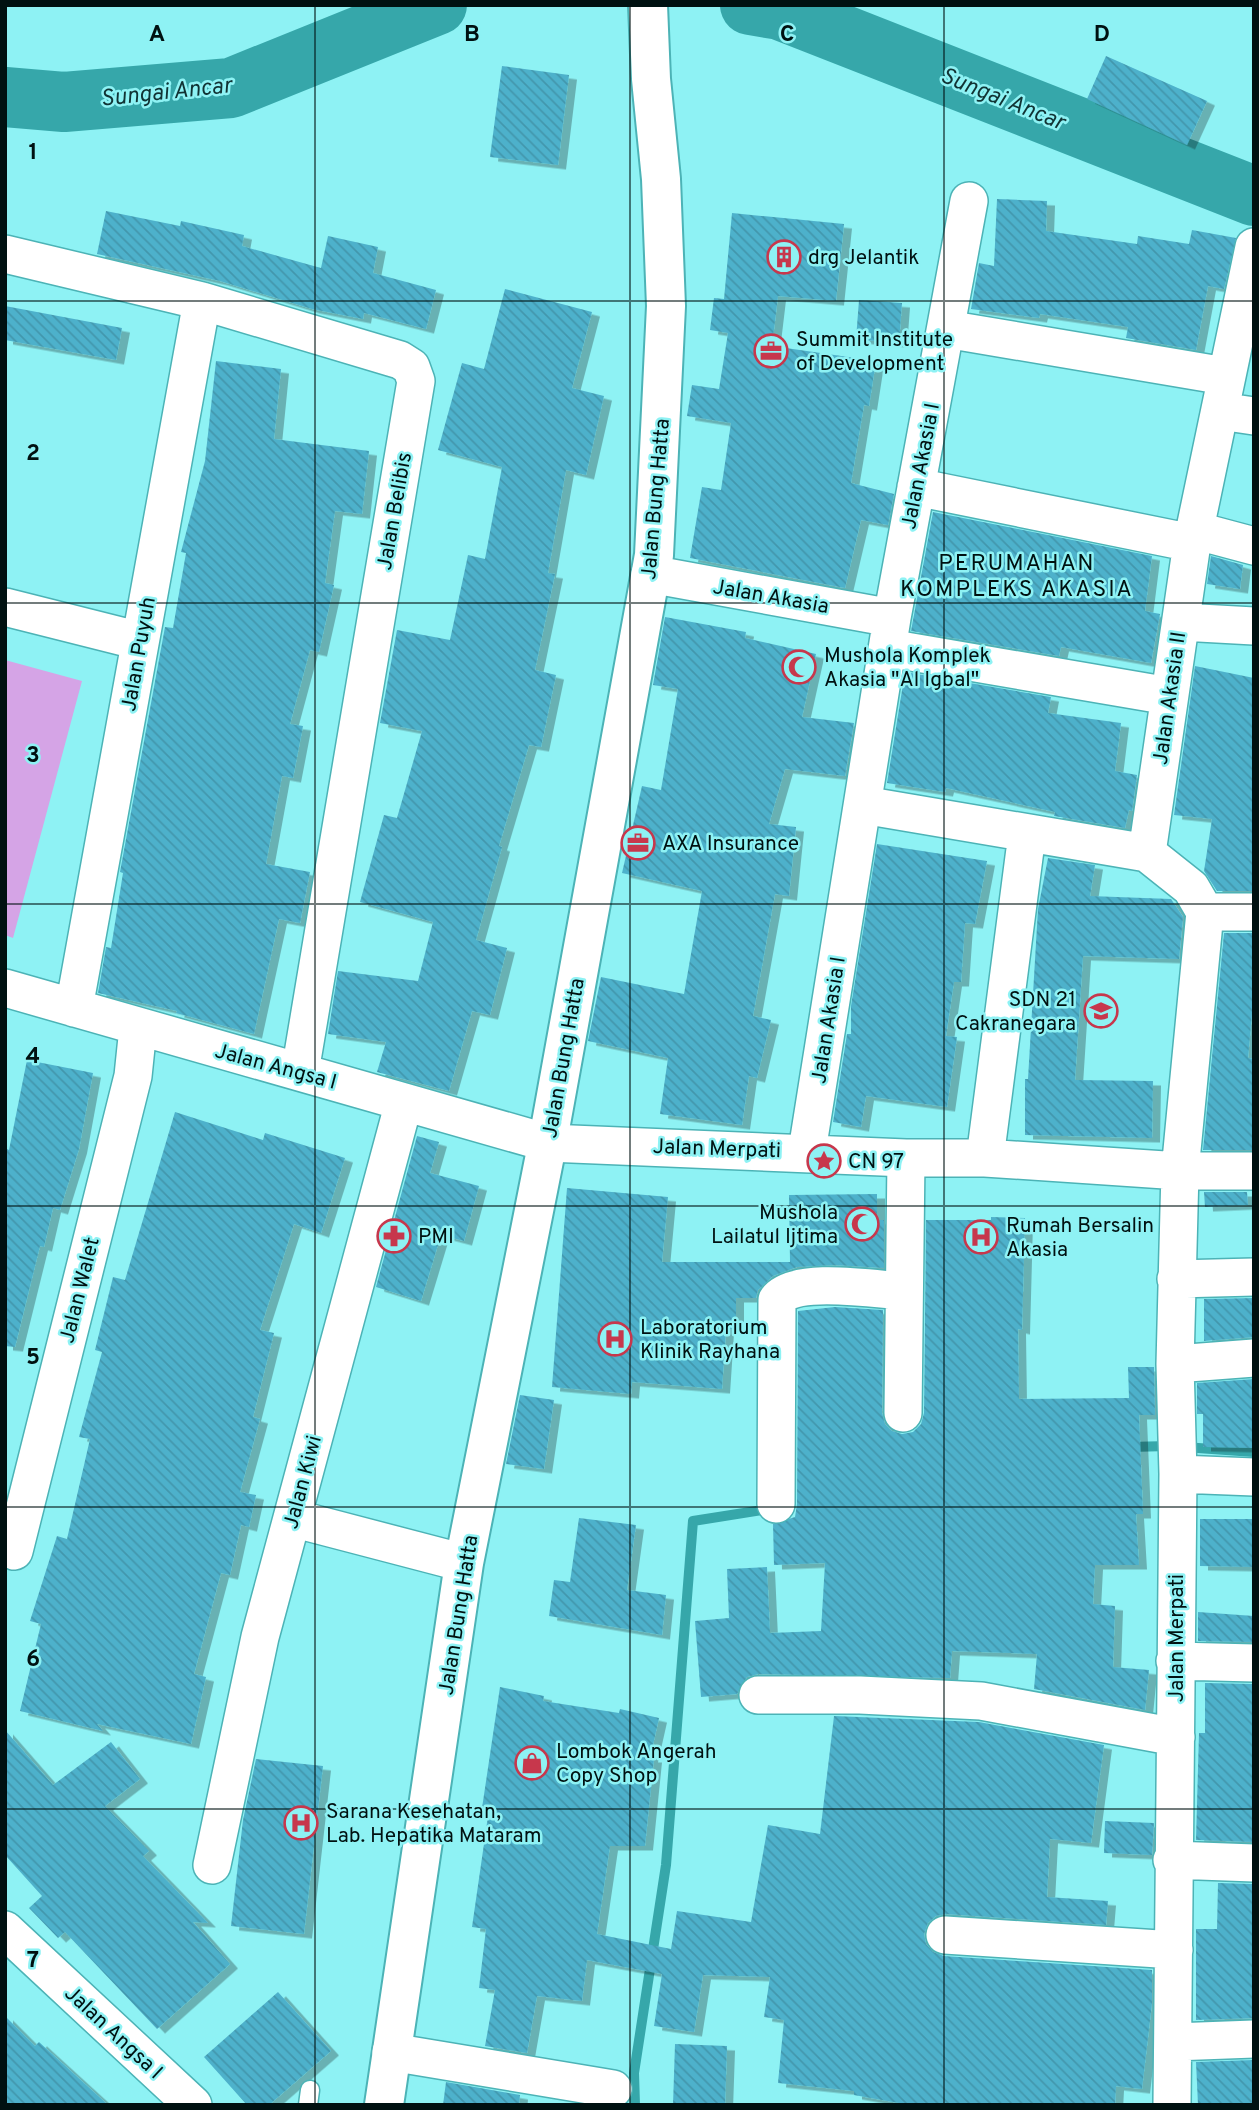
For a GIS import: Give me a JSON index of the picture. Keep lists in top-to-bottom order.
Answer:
{
  "streets": {
    "main road": ["Jalan Bung Hatta"],
    "street": [
      "Jalan Akasia I",
      "Jalan Belibis",
      "Jalan Akasia",
      "Jalan Puyuh",
      "Jalan Akasia II",
      "Jalan Angsa I",
      "Jalan Merpati",
      "Jalan Walet",
      "Jalan Kiwi"
    ]
  },
  "crossings": [
    ["Jalan Akasia I", "Jalan Akasia"],
    ["Jalan Akasia I", "Jalan Merpati"],
    ["Jalan Bung Hatta", "Jalan Akasia"],
    ["Jalan Bung Hatta", "Jalan Angsa I"],
    ["Jalan Bung Hatta", "Jalan Merpati"],
    ["Jalan Belibis", "Jalan Puyuh"],
    ["Jalan Belibis", "Jalan Angsa I"],
    ["Jalan Puyuh", "Jalan Angsa I"],
    ["Jalan Angsa I", "Jalan Merpati"],
    ["Jalan Angsa I", "Jalan Walet"],
    ["Jalan Angsa I", "Jalan Kiwi"]
  ],
  "districts": ["PERUMAHAN KOMPLEKS AKASIA"],
  "water": ["Sungai Ancar"],
  "places": {
    "building": ["drg Jelantik"],
    "office": ["Summit Institute of Development", "AXA Insurance"],
    "mosque": ["Mushola Komplek Akasia \"Al Igbal\"", "Mushola Lailatul Ijtima"],
    "school or university": ["SDN 21 Cakranegara"],
    "place": ["CN 97"],
    "pharmacy": ["PMI"],
    "hospital": ["Rumah Bersalin Akasia", "Laboratorium Klinik Rayhana", "Sarana Kesehatan, Lab. Hepatika Mataram"],
    "shop": ["Lombok Angerah Copy Shop"]
  },
  "grid": {
    "columns": [
      "A",
      "B",
      "C",
      "D"
    ],
    "rows": [
      "1",
      "2",
      "3",
      "4",
      "5",
      "6",
      "7"
    ]
  }
}
